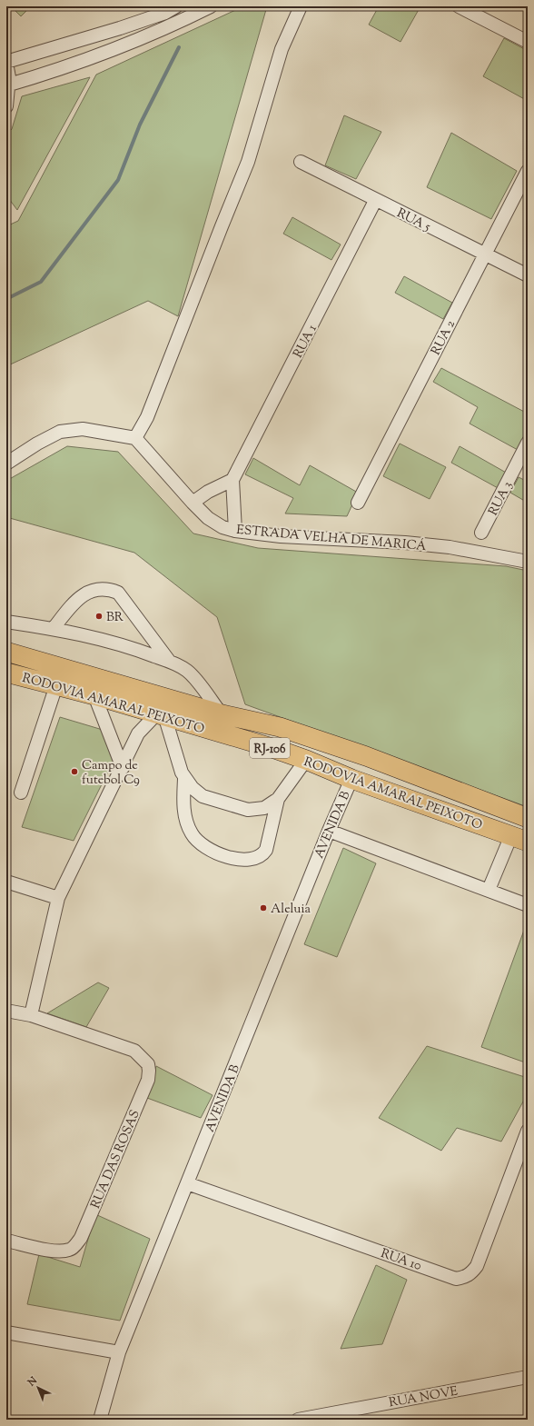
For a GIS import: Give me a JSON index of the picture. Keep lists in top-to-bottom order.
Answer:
{
  "streets": {
    "highway": ["RODOVIA AMARAL PEIXOTO", "RJ-106"],
    "street": [
      "RUA 5",
      "RUA 2",
      "RUA 1",
      "RUA 3",
      "ESTRADA VELHA DE MARICÁ",
      "AVENIDA B",
      "RUA DAS ROSAS",
      "RUA 10",
      "RUA NOVE"
    ]
  },
  "crossings": [
    ["RUA 5", "RUA 2"],
    ["RUA 5", "RUA 1"],
    ["RODOVIA AMARAL PEIXOTO", "AVENIDA B"],
    ["AVENIDA B", "RUA 10"]
  ],
  "places": ["BR", "Campo de futebol C9", "Aleluia"],
  "north": "top left"
}
